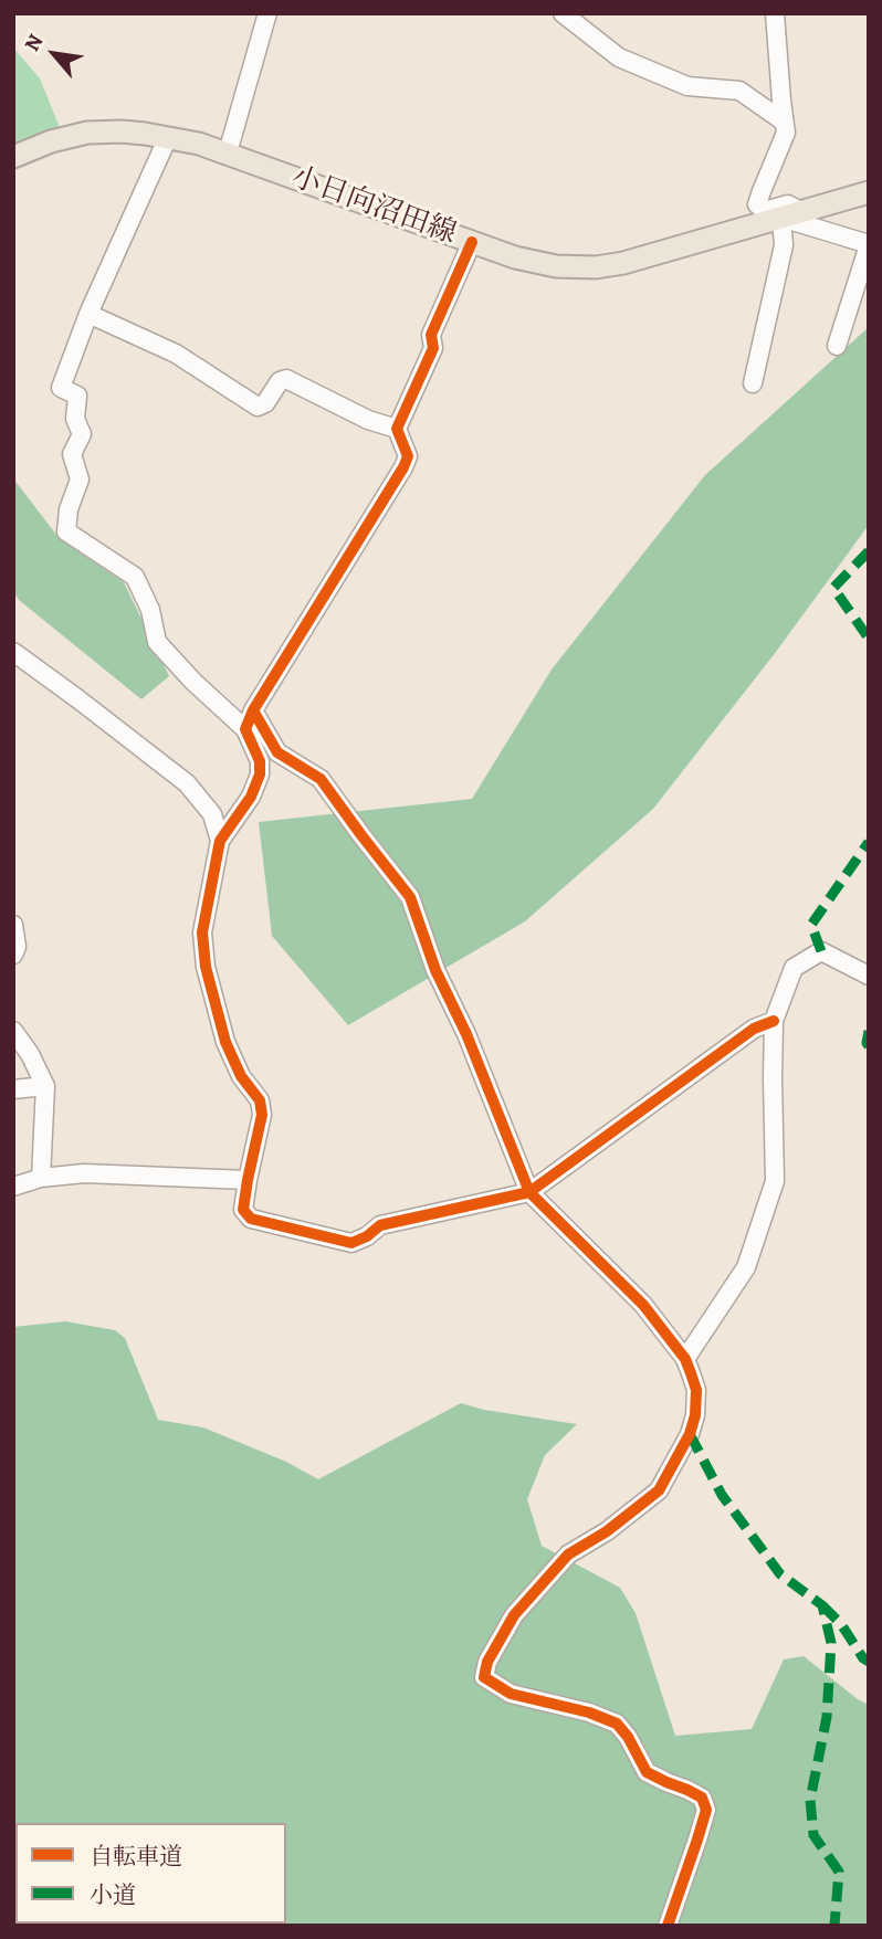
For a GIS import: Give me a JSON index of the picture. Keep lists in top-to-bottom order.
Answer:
{
  "streets": {
    "main road": ["小日向沼田線"]
  },
  "legend": ["自転車道", "小道"],
  "north": "top left"
}
